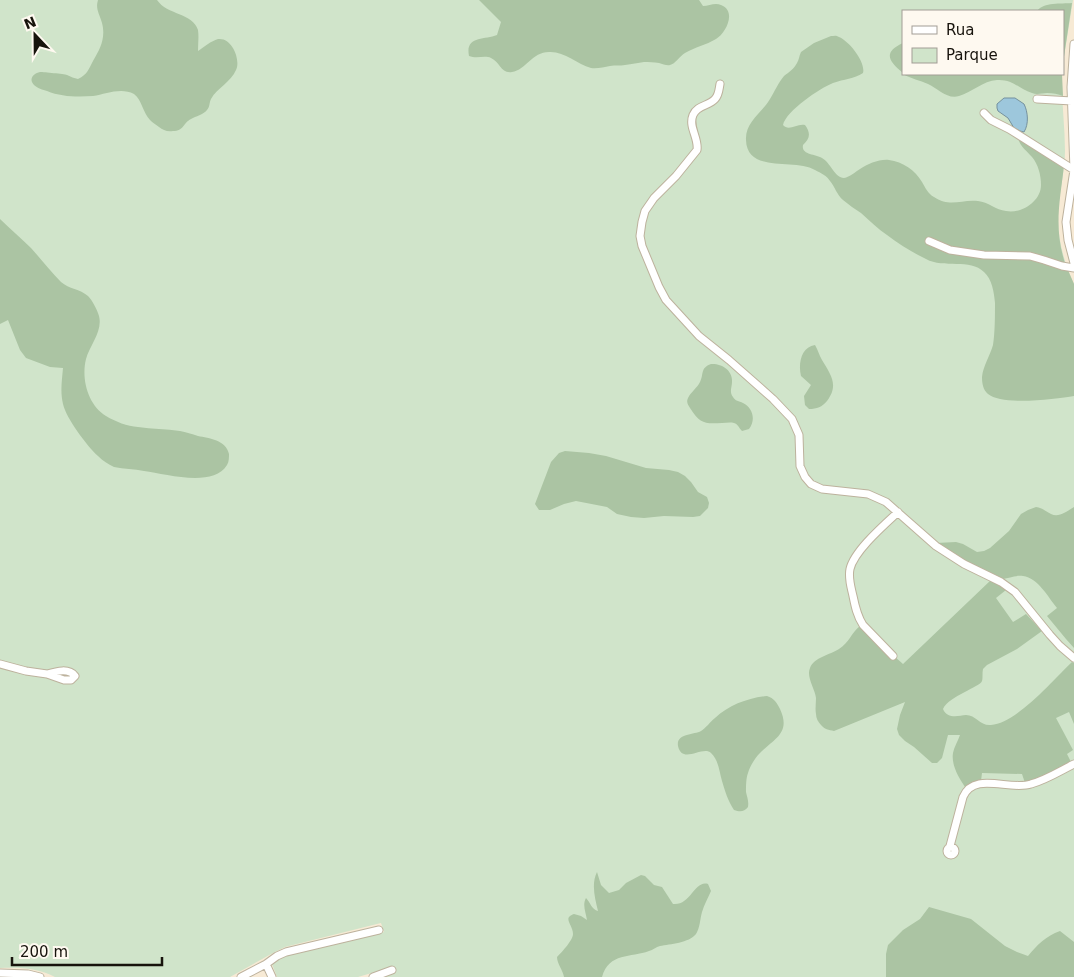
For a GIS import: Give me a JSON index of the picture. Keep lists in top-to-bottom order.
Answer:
{
  "legend": ["Rua", "Parque"],
  "scale_bar": "200 m",
  "north": "top"
}
